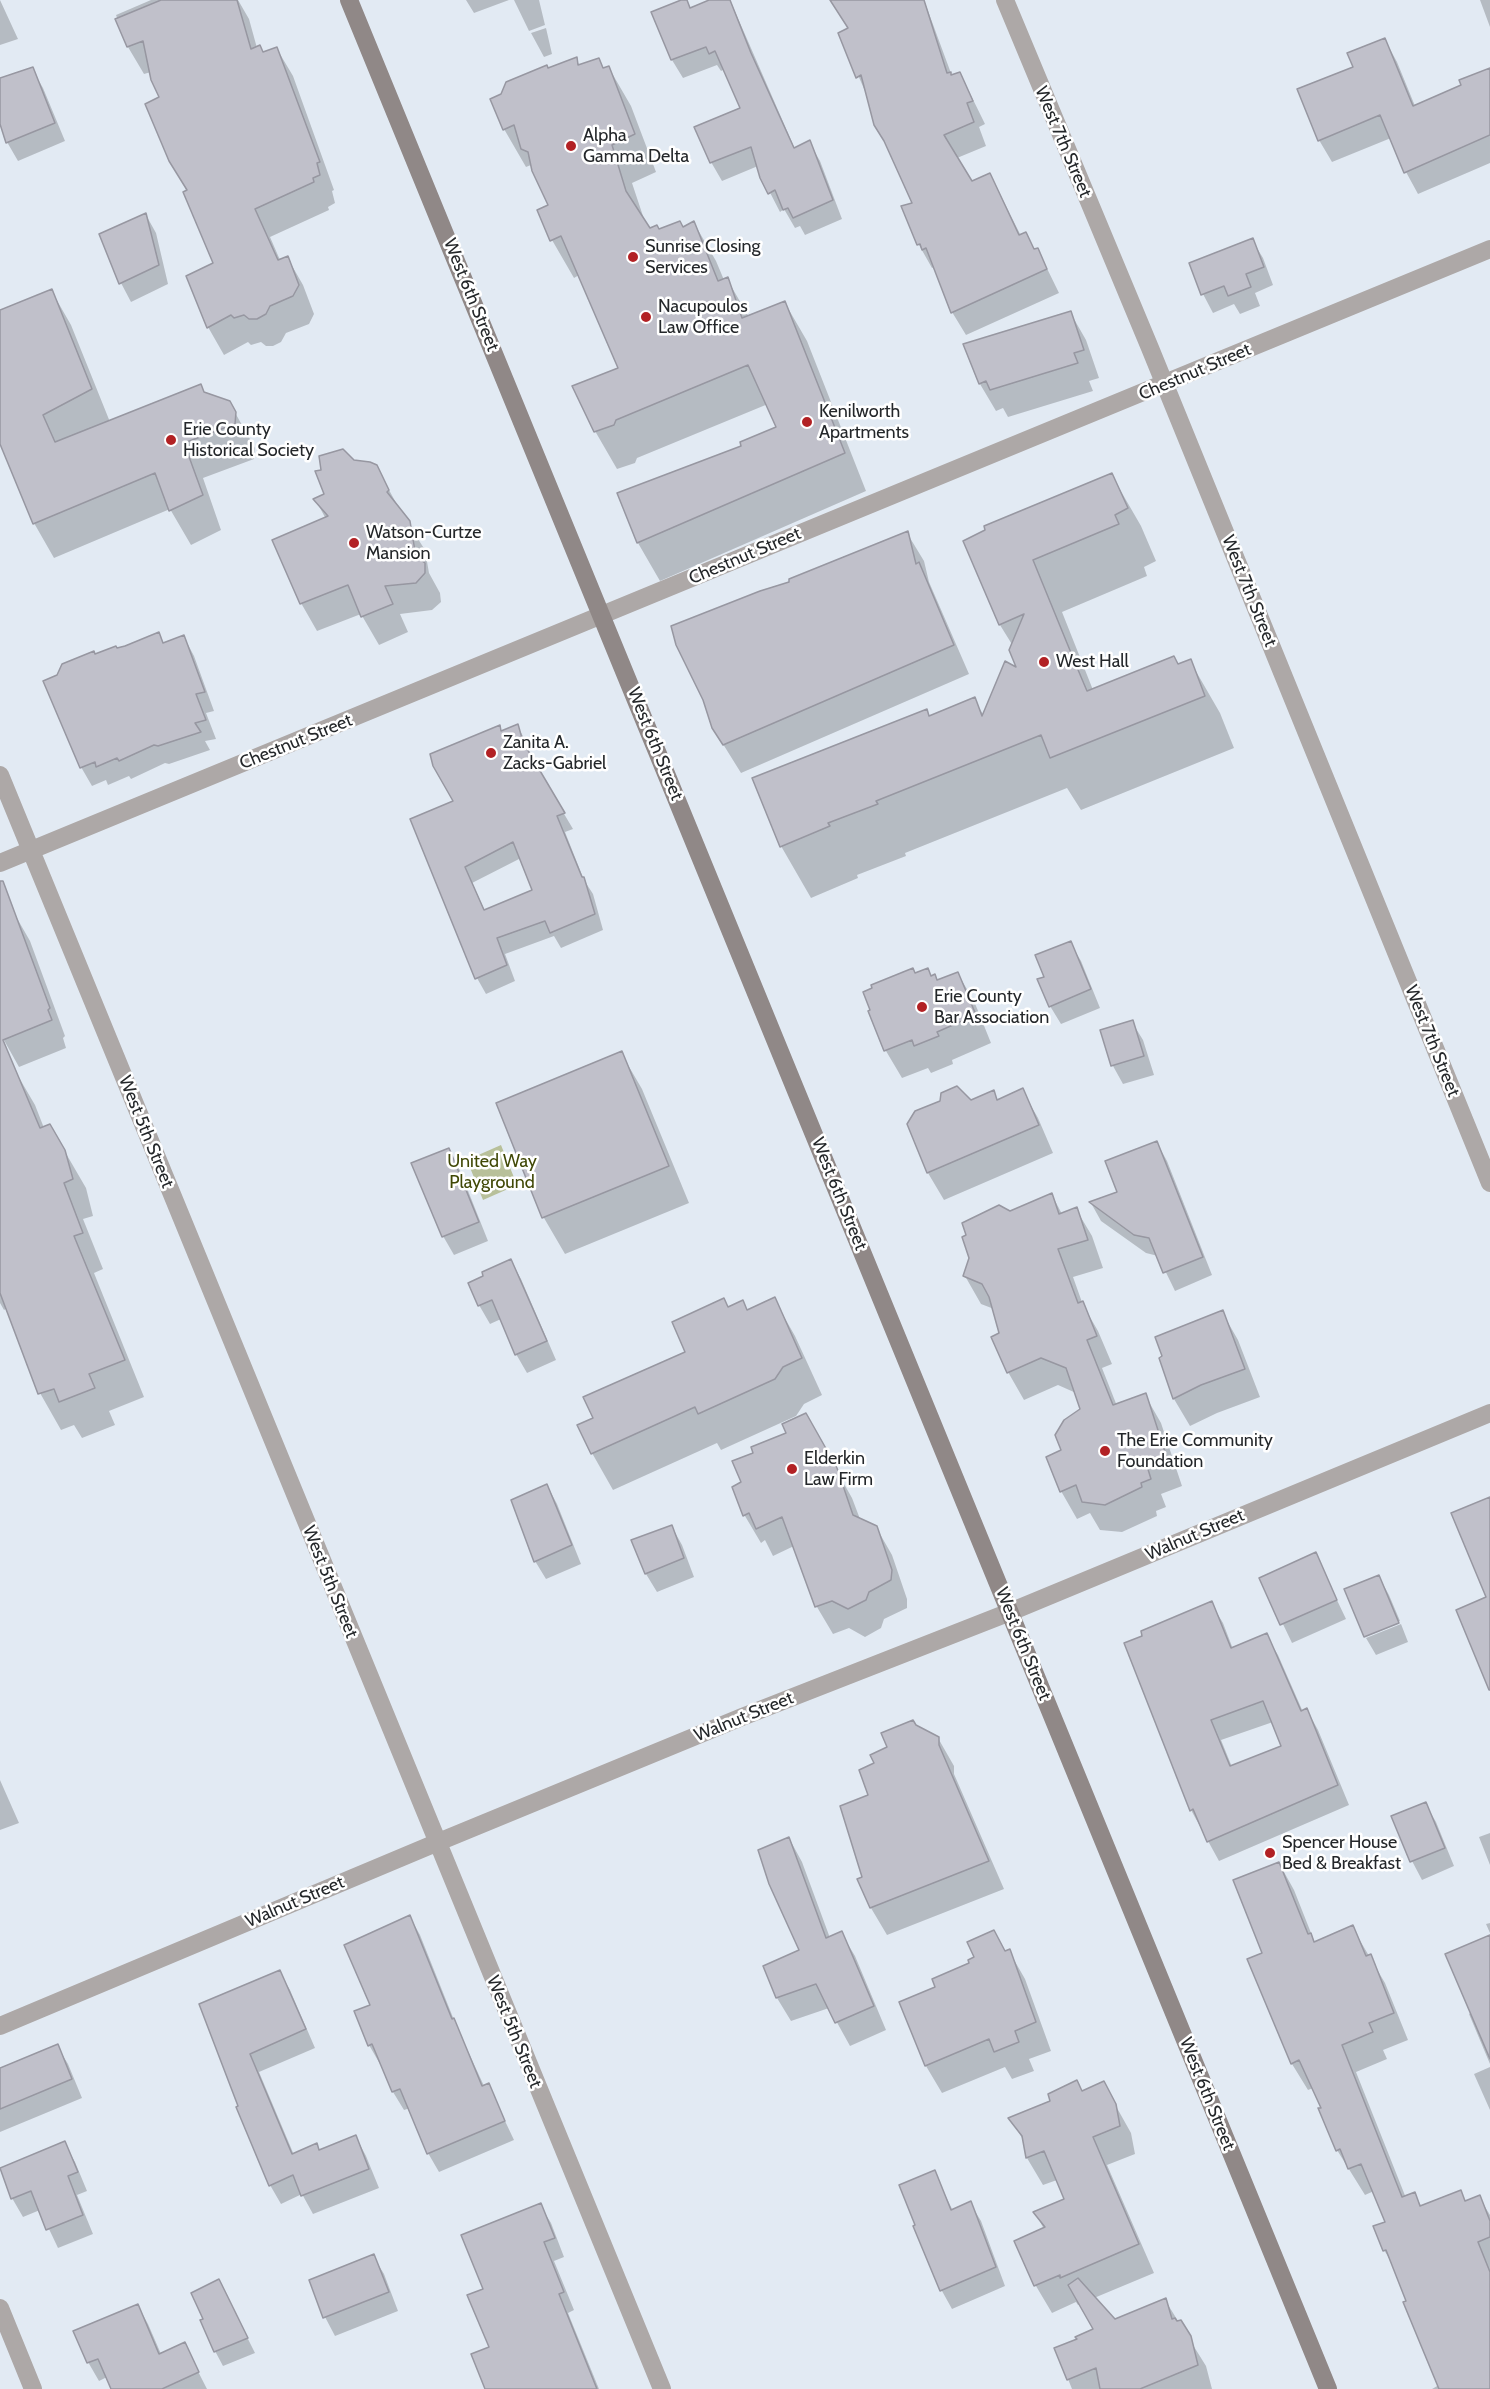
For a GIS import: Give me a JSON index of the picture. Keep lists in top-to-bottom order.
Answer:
{
  "streets": {
    "main road": ["West 6th Street"],
    "street": [
      "West 7th Street",
      "Chestnut Street",
      "West 5th Street",
      "Walnut Street"
    ]
  },
  "crossings": [
    ["West 7th Street", "Chestnut Street"],
    ["West 6th Street", "Chestnut Street"],
    ["West 6th Street", "Walnut Street"],
    ["Chestnut Street", "West 5th Street"],
    ["West 5th Street", "Walnut Street"]
  ],
  "parks": ["United Way Playground"],
  "places": [
    "Alpha Gamma Delta",
    "Sunrise Closing Services",
    "Nacupoulos Law Office",
    "Kenilworth Apartments",
    "Erie County Historical Society",
    "Watson-Curtze Mansion",
    "West Hall",
    "Zanita A. Zacks-Gabriel",
    "Erie County Bar Association",
    "The Erie Community Foundation",
    "Elderkin Law Firm",
    "Spencer House Bed & Breakfast"
  ]
}
